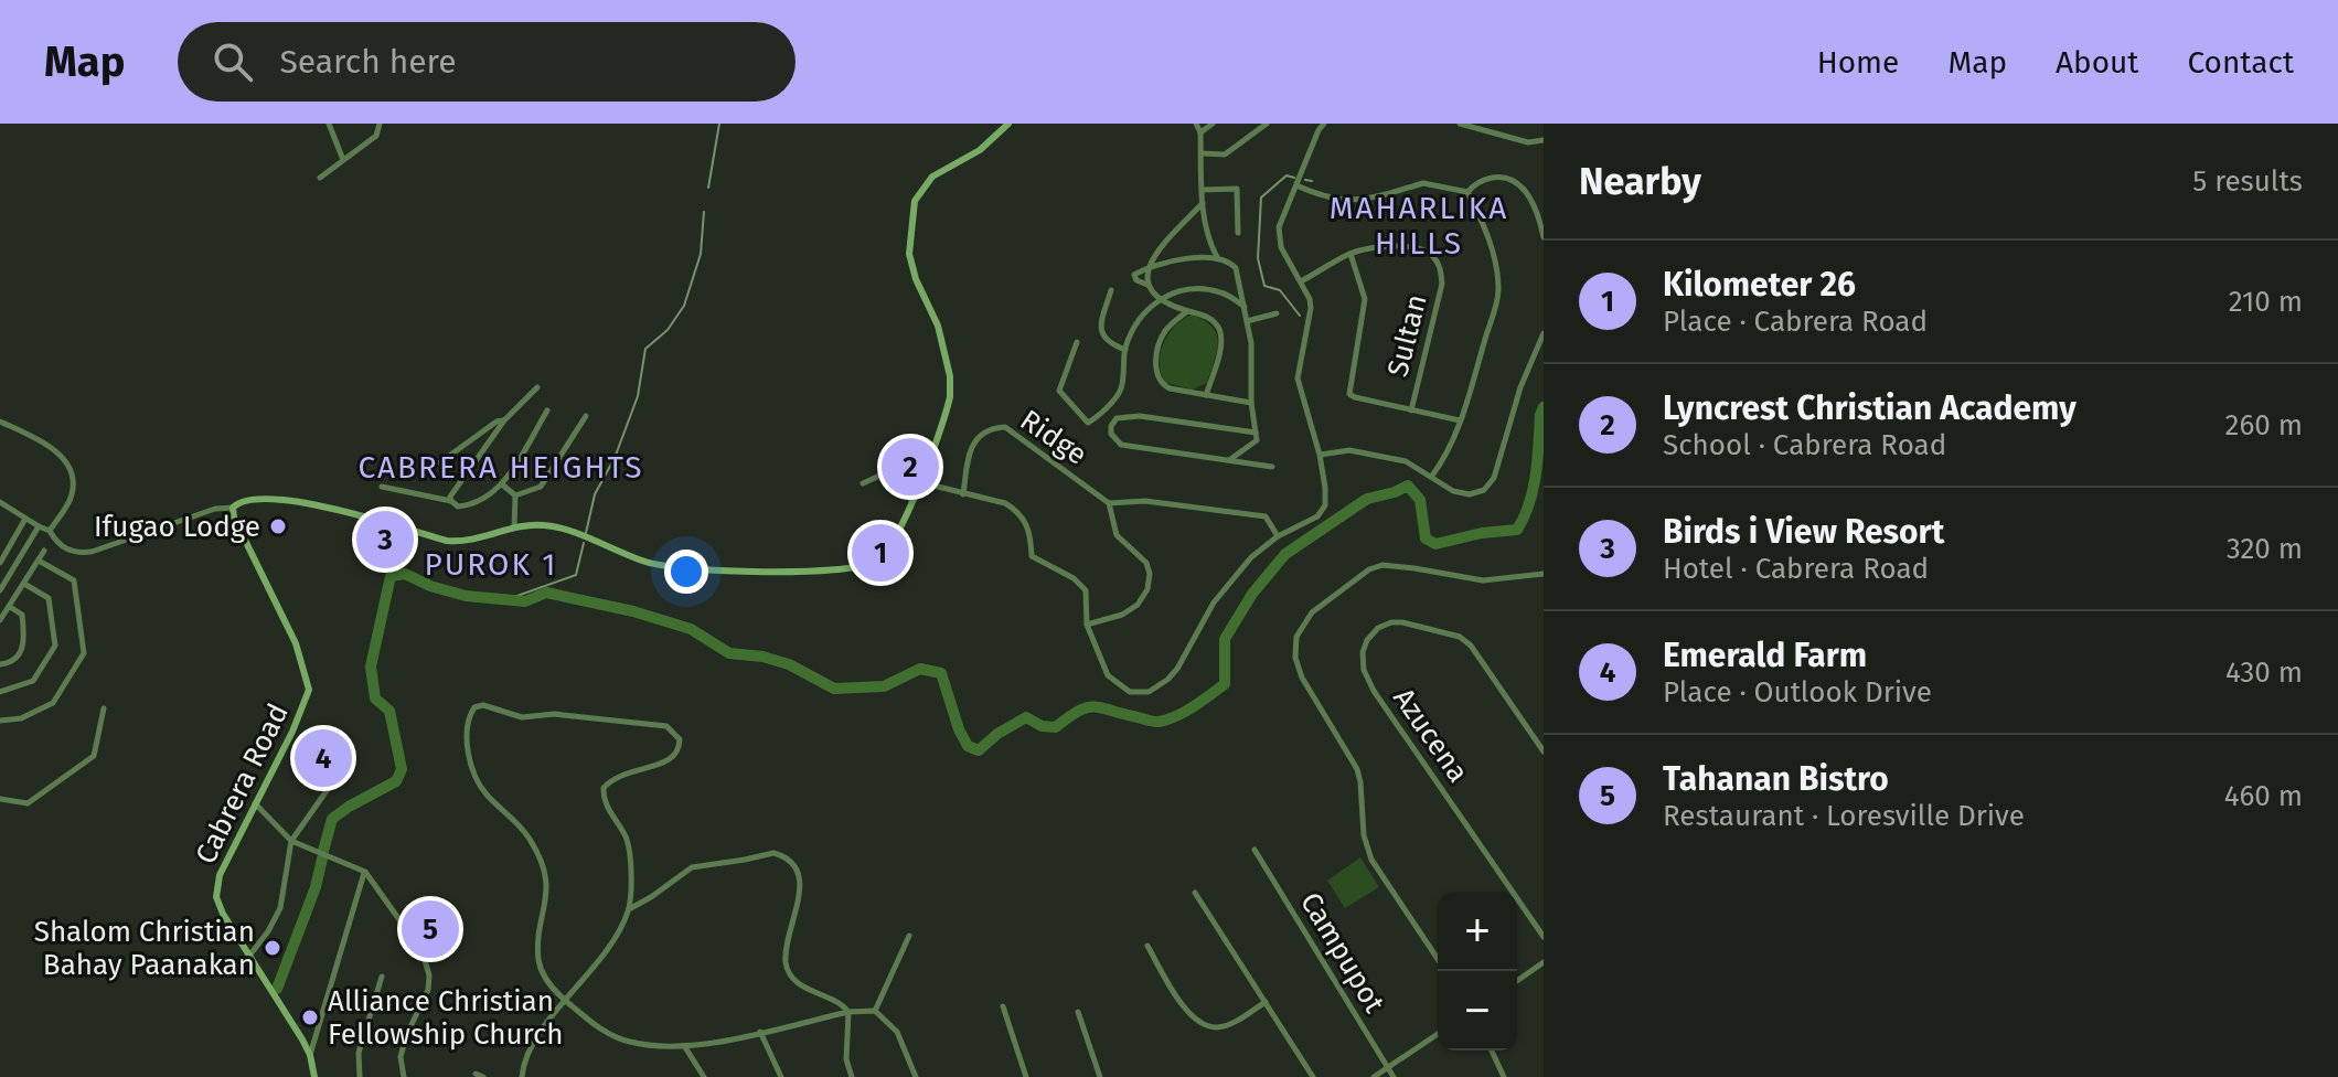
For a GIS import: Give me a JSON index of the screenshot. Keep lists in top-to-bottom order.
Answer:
{
  "streets": {
    "main road": ["Cabrera Road"],
    "street": [
      "Sultan",
      "Ridge",
      "Azucena",
      "Campupot"
    ]
  },
  "districts": ["MAHARLIKA HILLS", "CABRERA HEIGHTS", "PUROK 1"],
  "places": ["Ifugao Lodge", "Shalom Christian Bahay Paanakan", "Alliance Christian Fellowship Church"],
  "page": {
    "header": "Map",
    "search": "Search here",
    "nav": [
      "Home",
      "Map",
      "About",
      "Contact"
    ],
    "heading": ["Nearby", "5 results"],
    "list": [
      {
        "mark": "1",
        "name": "Kilometer 26",
        "note": "Place · Cabrera Road",
        "value": "210 m"
      },
      {
        "mark": "2",
        "name": "Lyncrest Christian Academy",
        "note": "School · Cabrera Road",
        "value": "260 m"
      },
      {
        "mark": "3",
        "name": "Birds i View Resort",
        "note": "Hotel · Cabrera Road",
        "value": "320 m"
      },
      {
        "mark": "4",
        "name": "Emerald Farm",
        "note": "Place · Outlook Drive",
        "value": "430 m"
      },
      {
        "mark": "5",
        "name": "Tahanan Bistro",
        "note": "Restaurant · Loresville Drive",
        "value": "460 m"
      }
    ],
    "pins": [
      "2",
      "3",
      "1",
      "4",
      "5"
    ],
    "map_buttons": ["+", "−"]
  }
}
